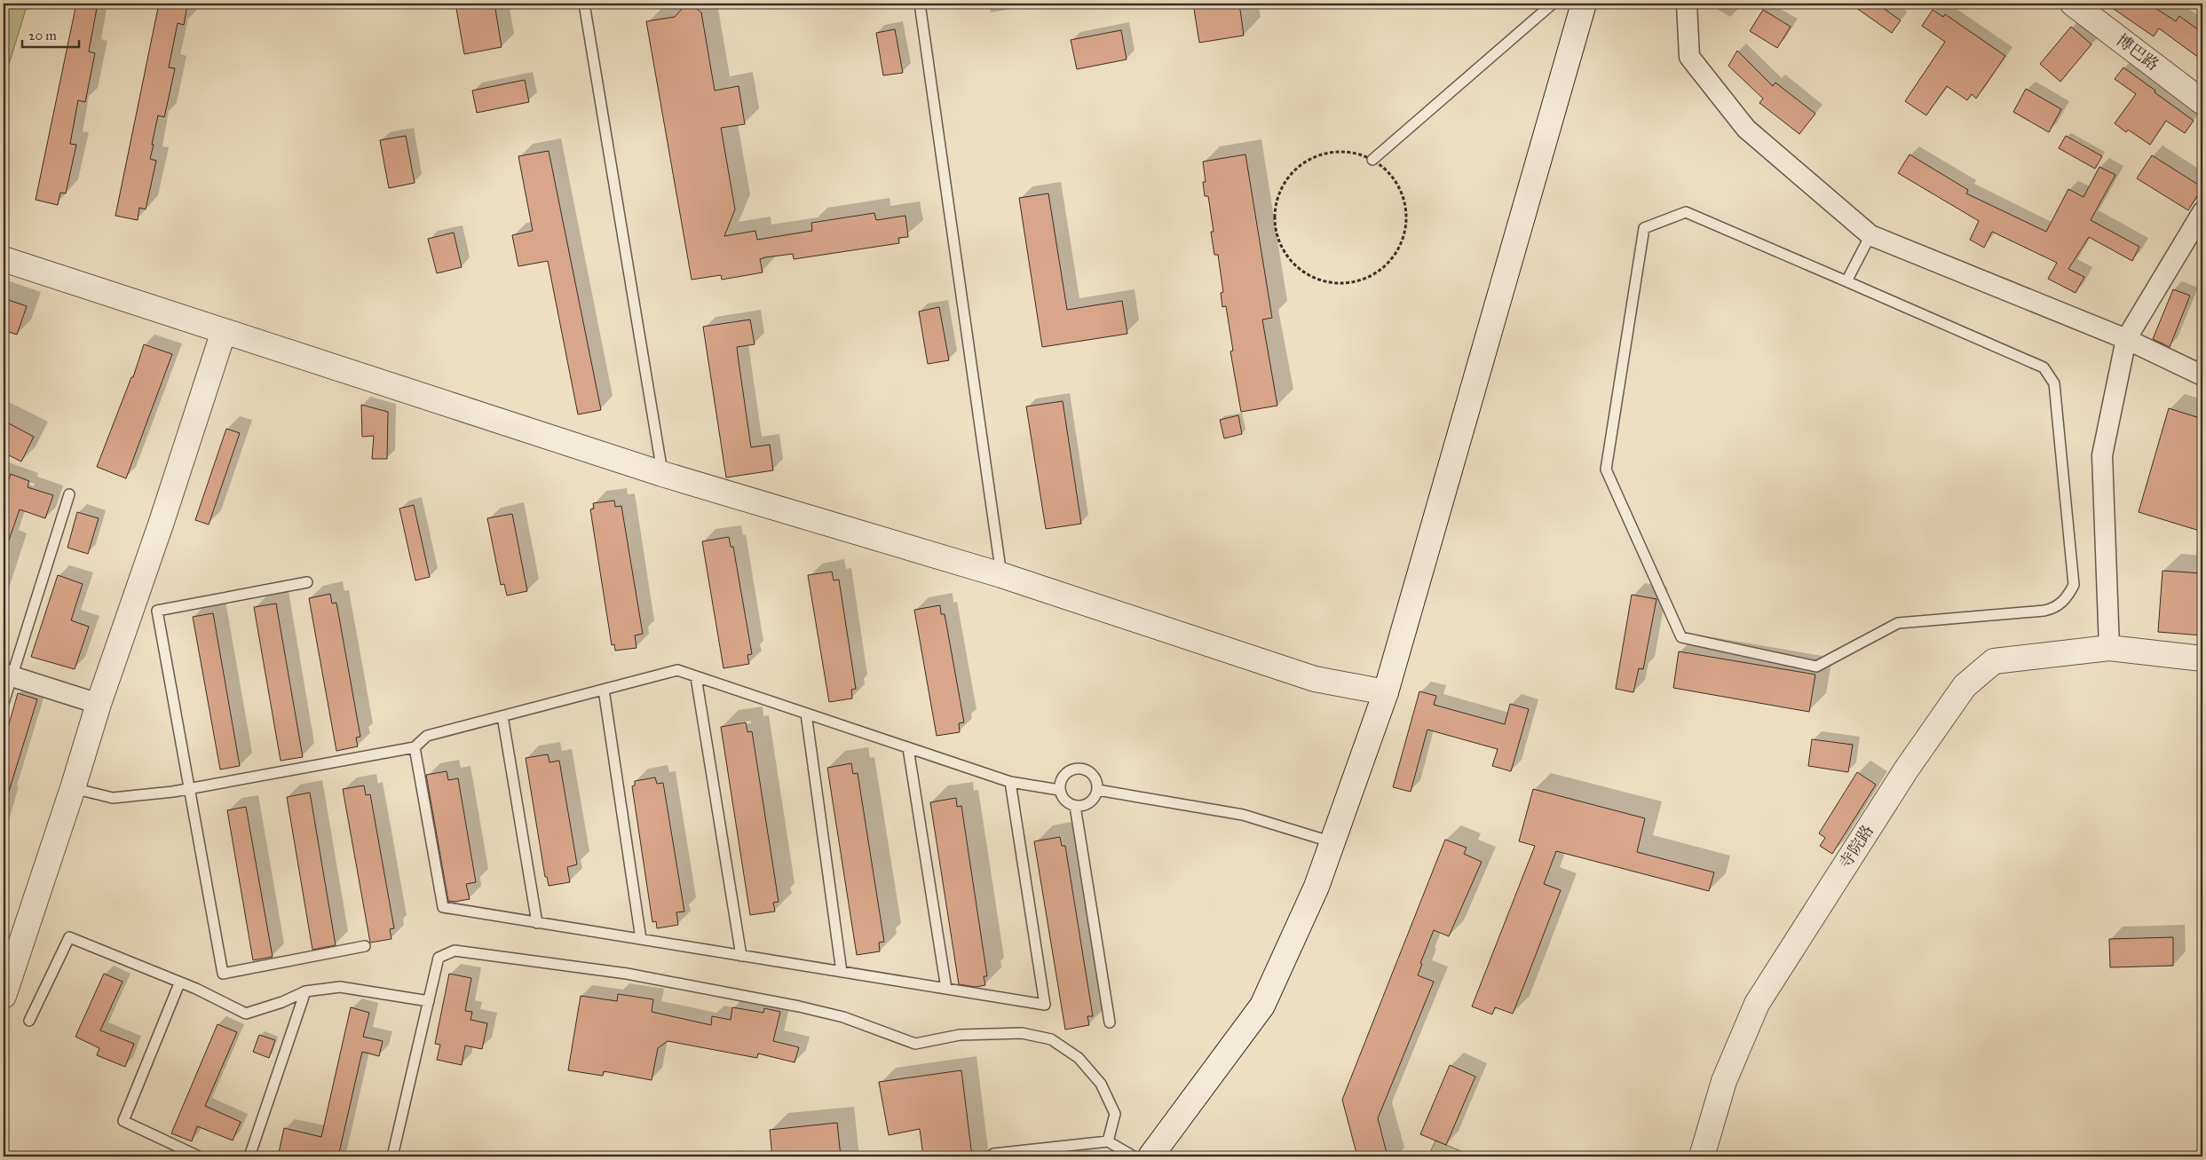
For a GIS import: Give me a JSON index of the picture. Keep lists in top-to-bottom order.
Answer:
{
  "streets": {
    "street": ["博巴路", "寺院路"]
  },
  "scale_bar": "20 m"
}
